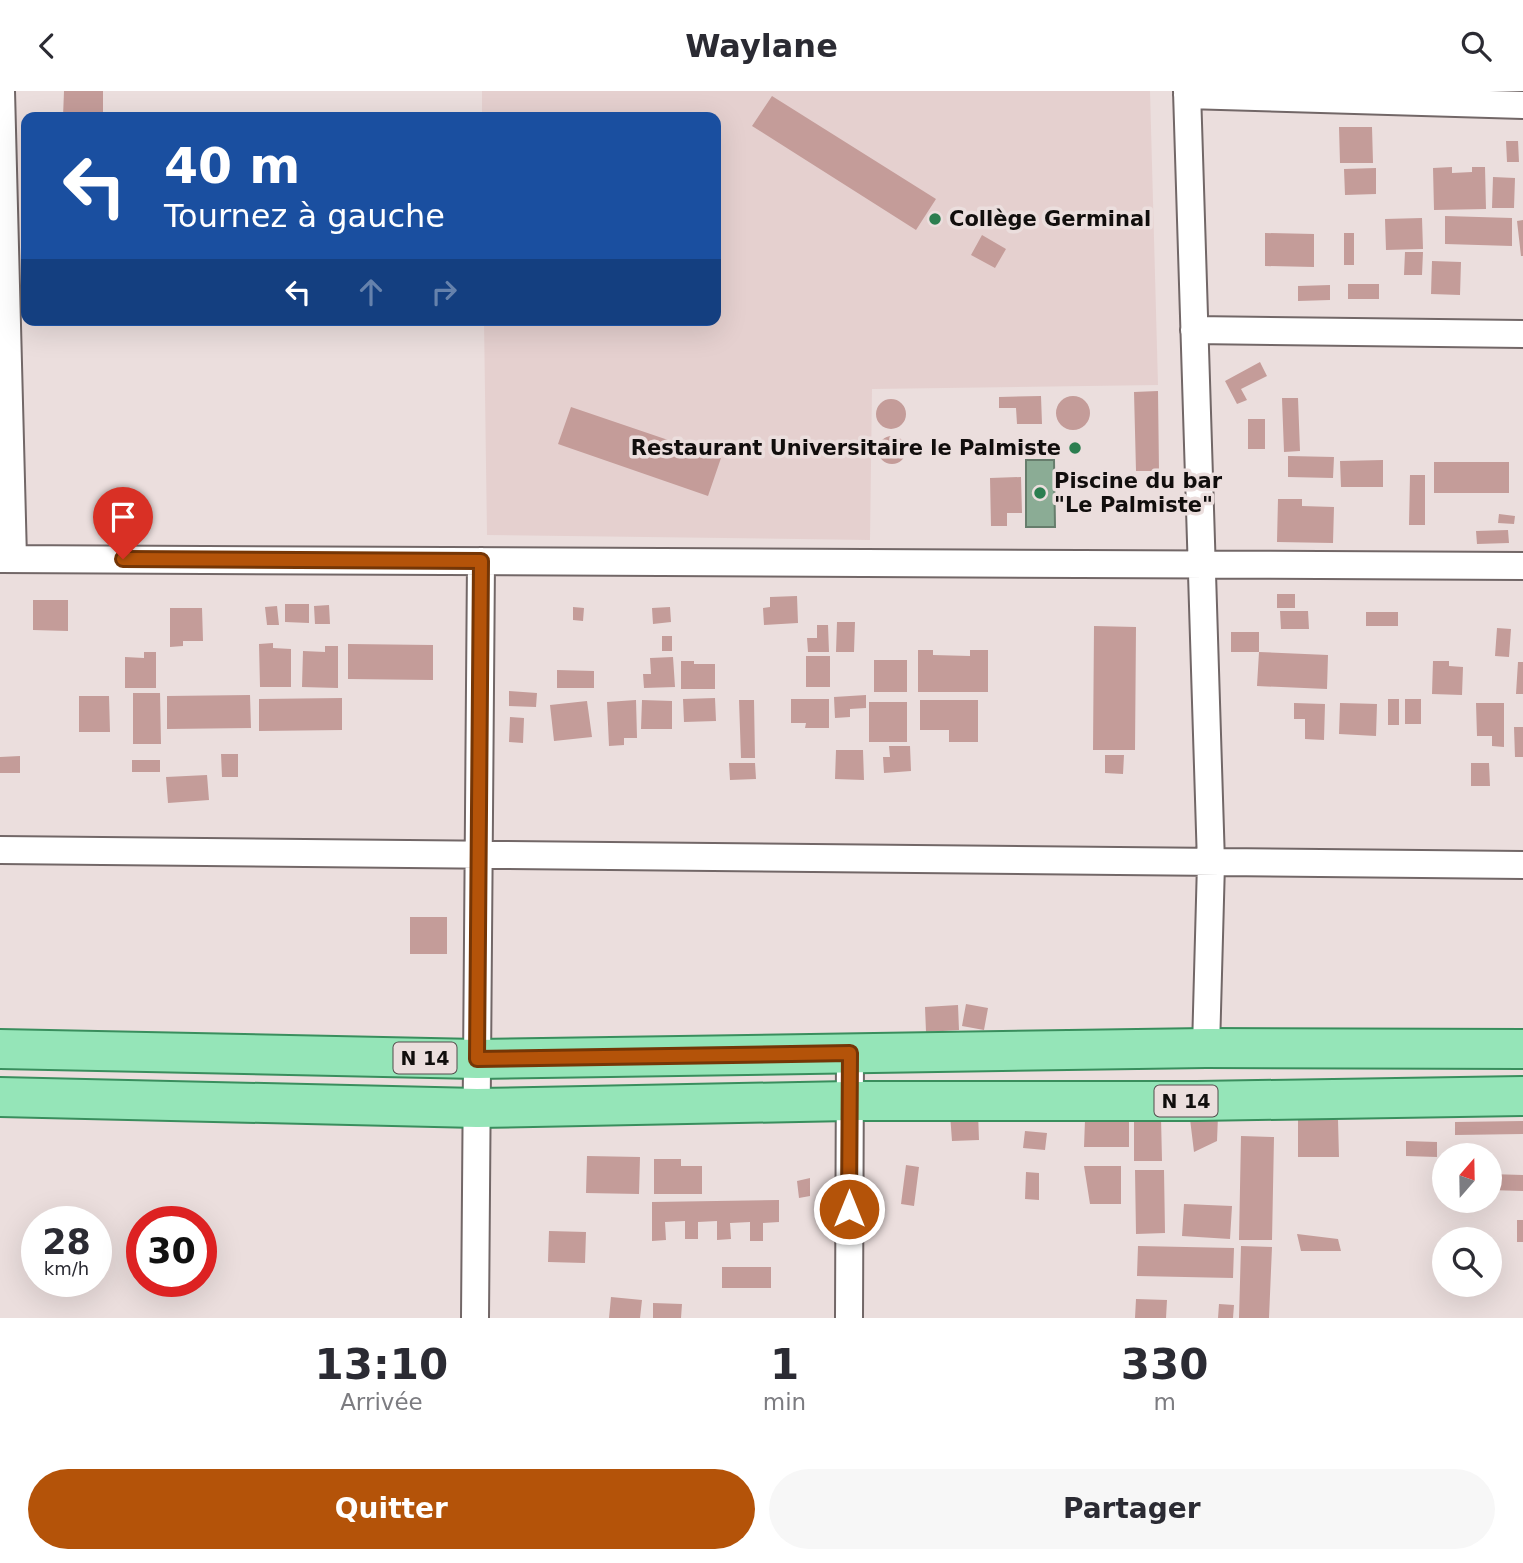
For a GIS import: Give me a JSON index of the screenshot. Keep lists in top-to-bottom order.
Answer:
{
  "streets": {
    "main road": ["N 14"]
  },
  "places": ["Collège Germinal", "Restaurant Universitaire le Palmiste", "Piscine du bar \"Le Palmiste\""],
  "north": "top",
  "page": {
    "header": "Waylane",
    "turn": ["40 m", "Tournez à gauche"],
    "speed": "28 km/h",
    "limit": "30",
    "eta": [
      "13:10",
      "Arrivée",
      "1",
      "min",
      "330",
      "m"
    ],
    "buttons": ["Quitter", "Partager"]
  }
}
